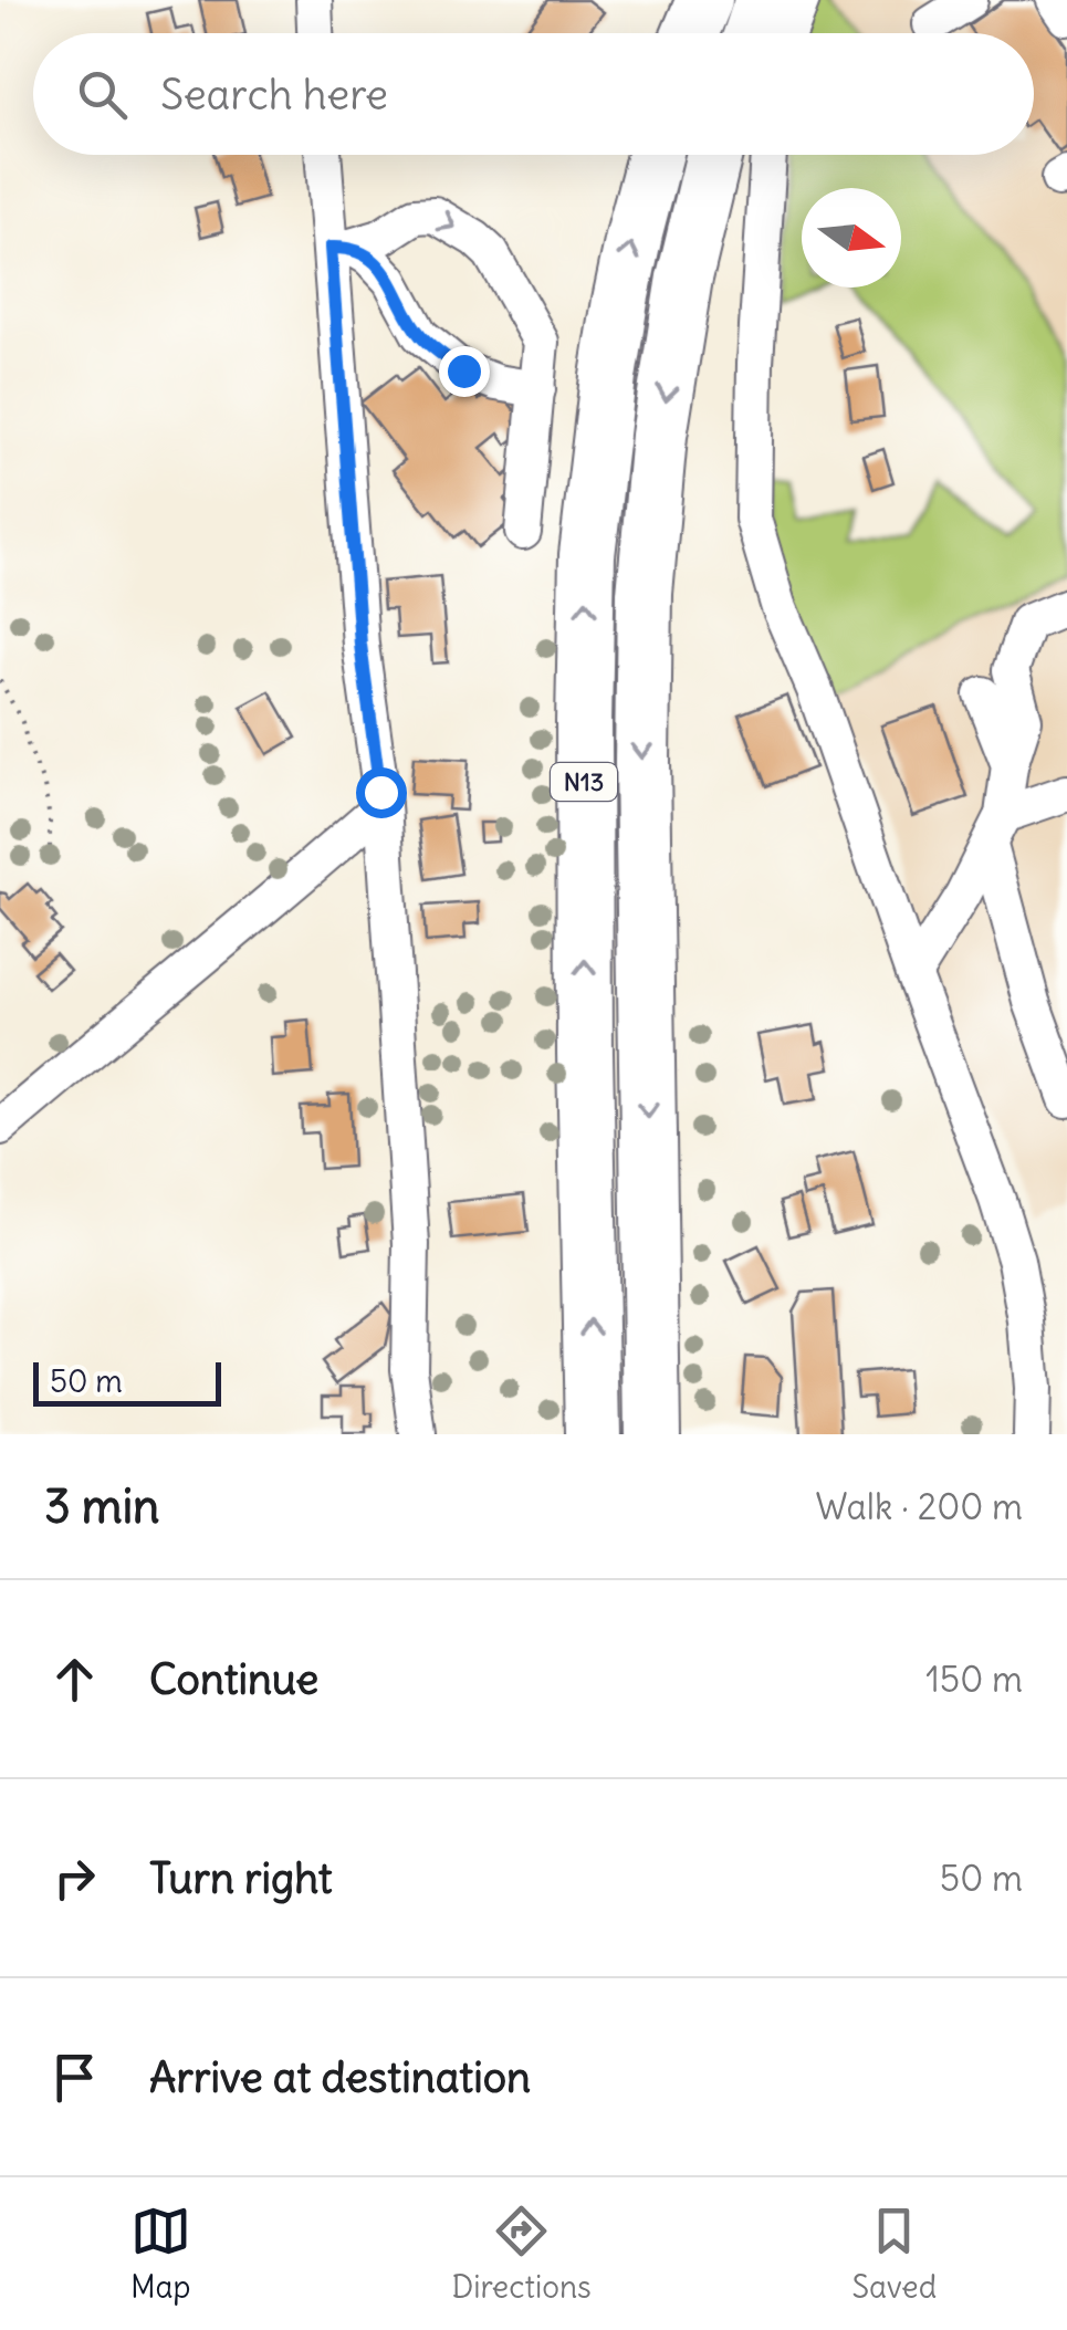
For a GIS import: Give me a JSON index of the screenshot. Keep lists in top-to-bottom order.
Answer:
{
  "streets": {
    "highway": ["N13"]
  },
  "scale_bar": "50 m",
  "north": "right",
  "page": {
    "search": "Search here",
    "scale": "50 m",
    "heading": ["3 min", "Walk · 200 m"],
    "list": [
      ["Continue", "150 m"],
      ["Turn right", "50 m"],
      "Arrive at destination"
    ],
    "nav": ["Map", "Directions", "Saved"]
  }
}
